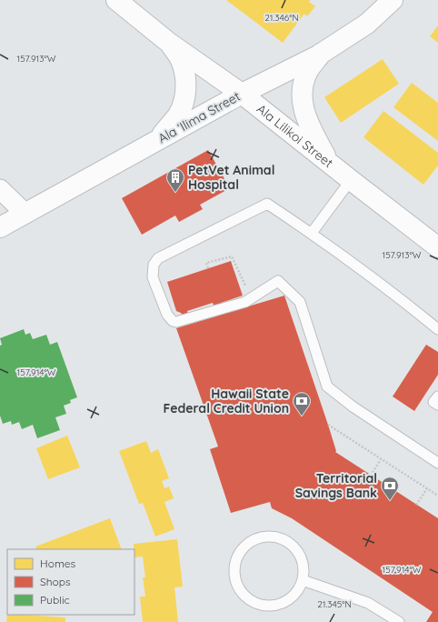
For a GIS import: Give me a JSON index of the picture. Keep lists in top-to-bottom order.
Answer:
{
  "streets": {
    "street": ["Ala ʻIlima Street", "Ala Lilikoi Street"]
  },
  "crossings": [
    ["Ala ʻIlima Street", "Ala Lilikoi Street"]
  ],
  "places": {
    "building": ["PetVet Animal Hospital"],
    "bank": ["Hawaii State Federal Credit Union", "Territorial Savings Bank"]
  },
  "legend": ["Homes", "Shops", "Public"],
  "coordinates": [
    "21.346°N",
    "157.913°W",
    "157.914°W",
    "21.345°N"
  ]
}
